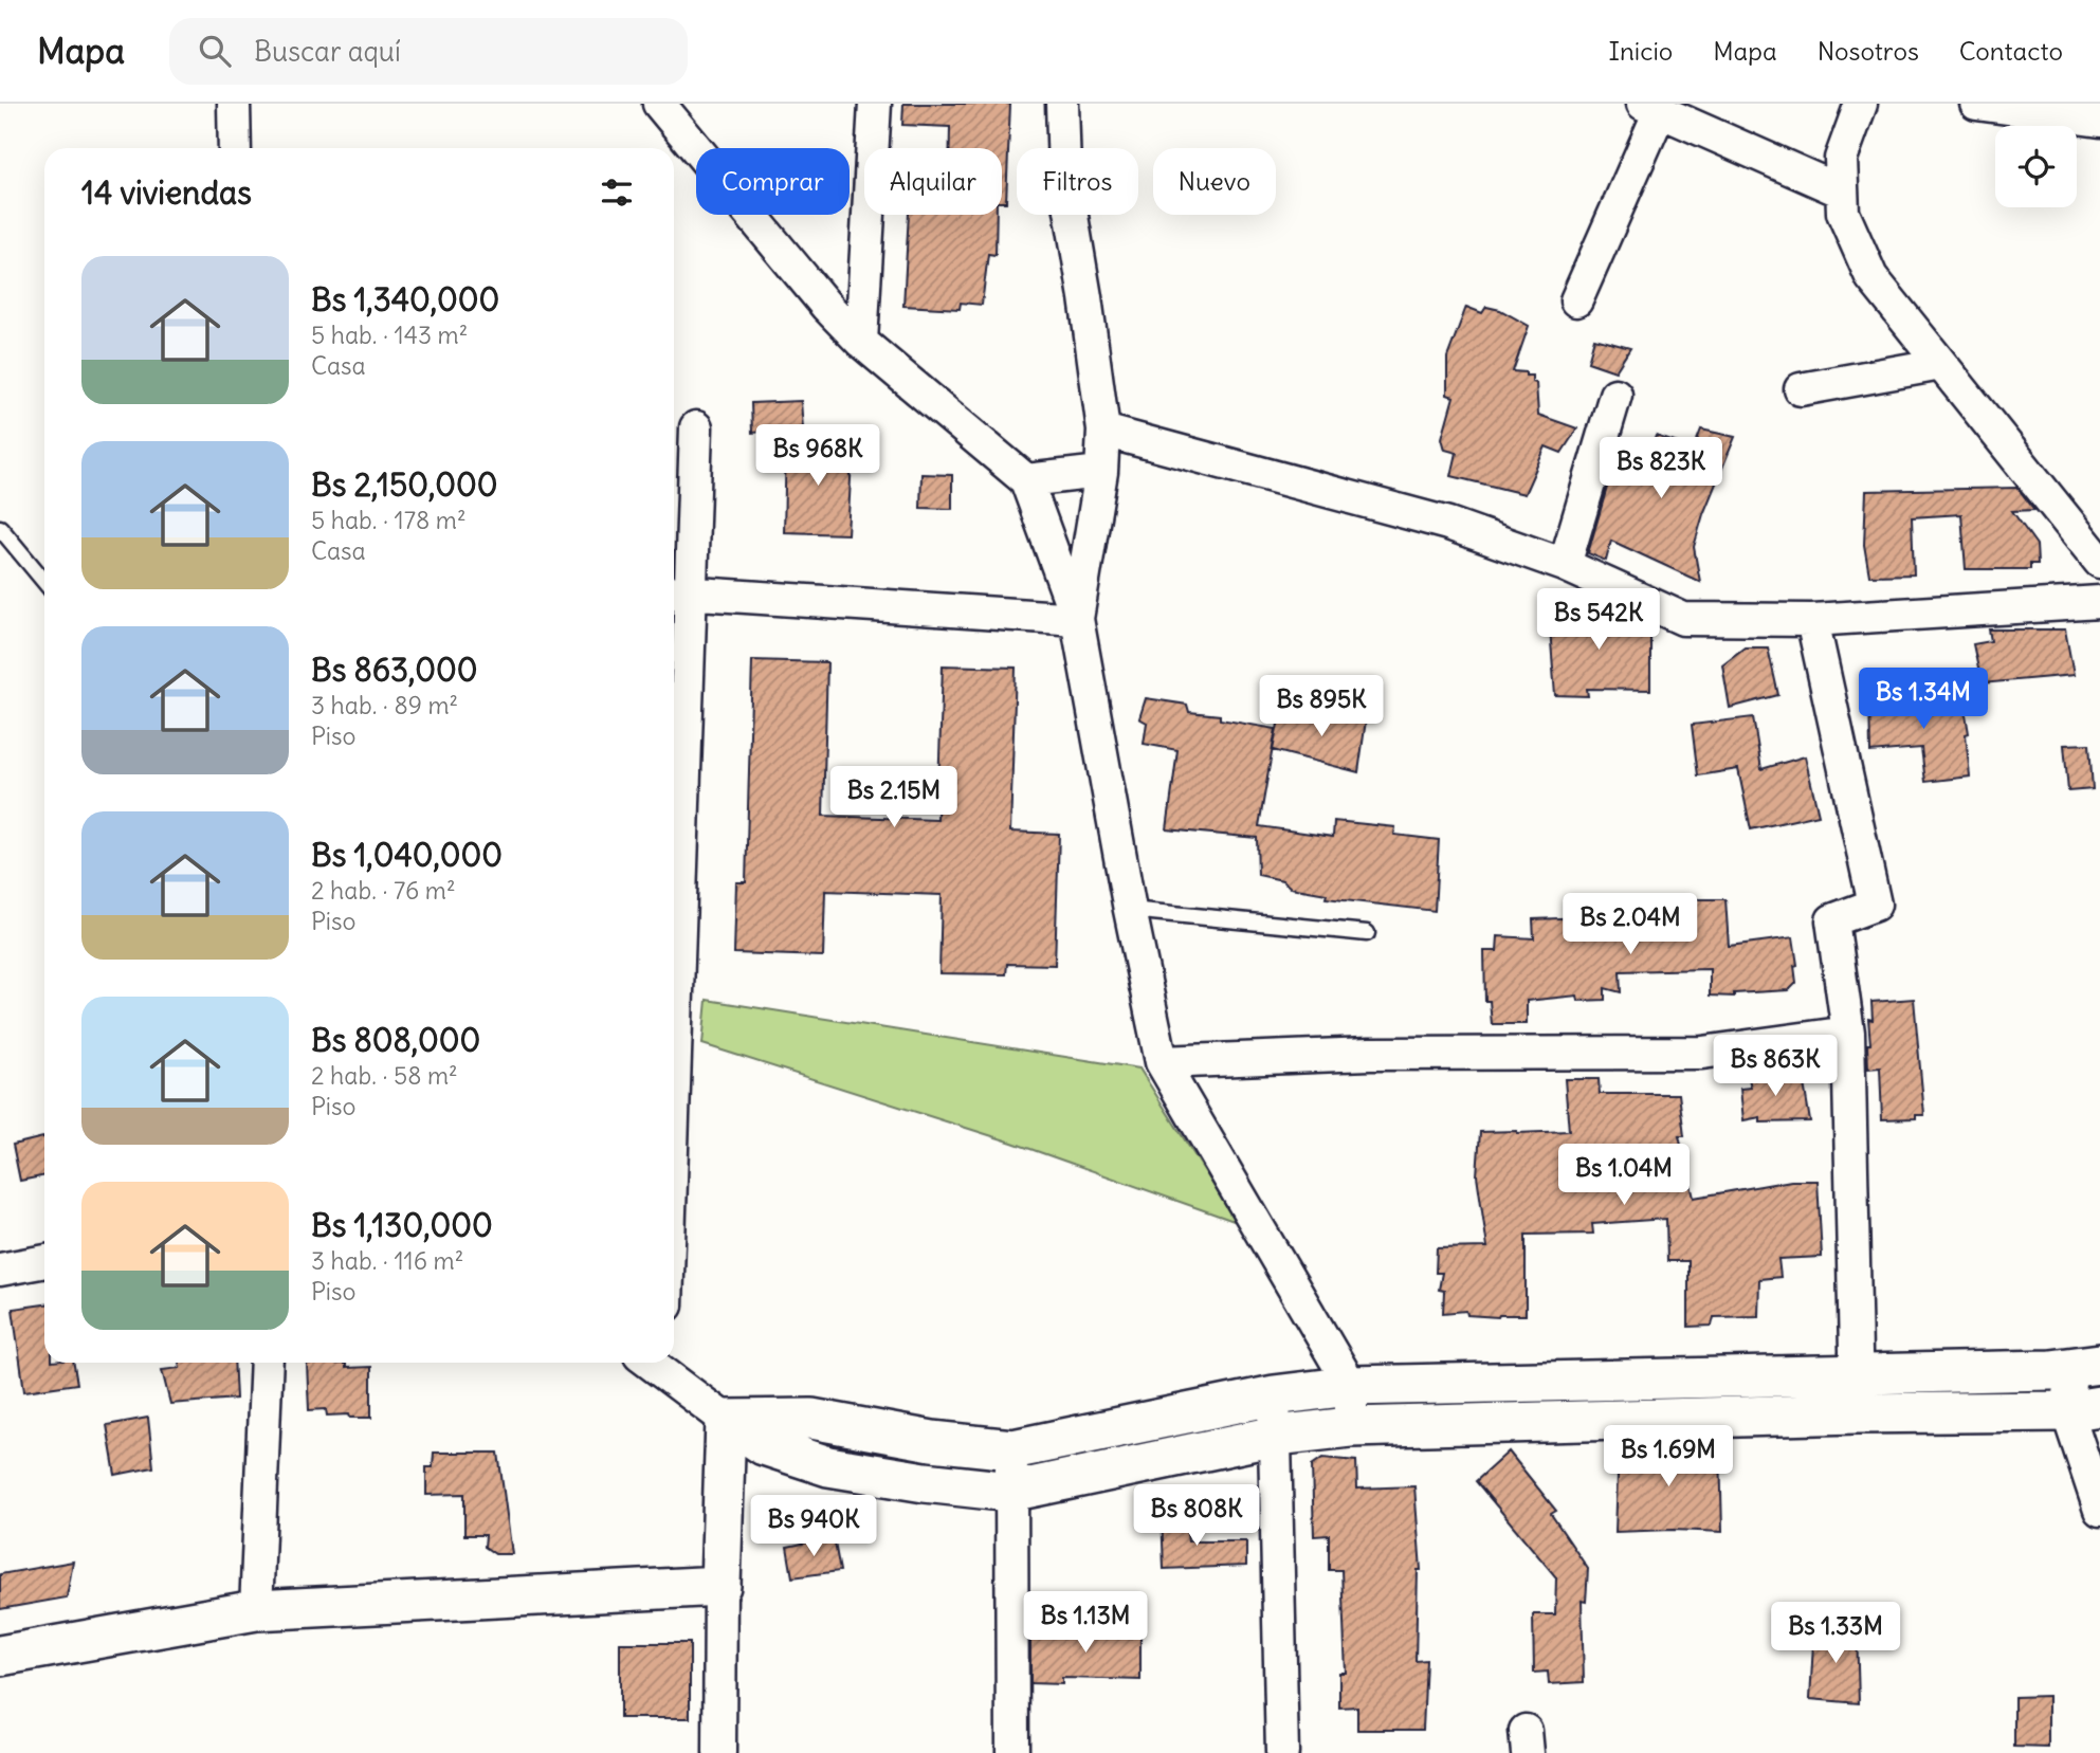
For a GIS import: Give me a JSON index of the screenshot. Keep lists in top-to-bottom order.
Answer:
{
  "page": {
    "header": "Mapa",
    "search": "Buscar aquí",
    "nav": [
      "Inicio",
      "Mapa",
      "Nosotros",
      "Contacto"
    ],
    "chip": [
      "Comprar",
      "Alquilar",
      "Filtros",
      "Nuevo"
    ],
    "heading": "14 viviendas",
    "list": [
      {
        "name": "Bs 1,340,000",
        "note": "5 hab. · 143 m² · Casa"
      },
      {
        "name": "Bs 2,150,000",
        "note": "5 hab. · 178 m² · Casa"
      },
      {
        "name": "Bs 863,000",
        "note": "3 hab. · 89 m² · Piso"
      },
      {
        "name": "Bs 1,040,000",
        "note": "2 hab. · 76 m² · Piso"
      },
      {
        "name": "Bs 808,000",
        "note": "2 hab. · 58 m² · Piso"
      },
      {
        "name": "Bs 1,130,000",
        "note": "3 hab. · 116 m² · Piso"
      }
    ],
    "price": [
      "Bs 968K",
      "Bs 823K",
      "Bs 542K",
      "Bs 1.34M",
      "Bs 895K",
      "Bs 2.15M",
      "Bs 2.04M",
      "Bs 863K",
      "Bs 1.04M",
      "Bs 1.69M",
      "Bs 808K",
      "Bs 940K",
      "Bs 1.13M",
      "Bs 1.33M"
    ]
  }
}
